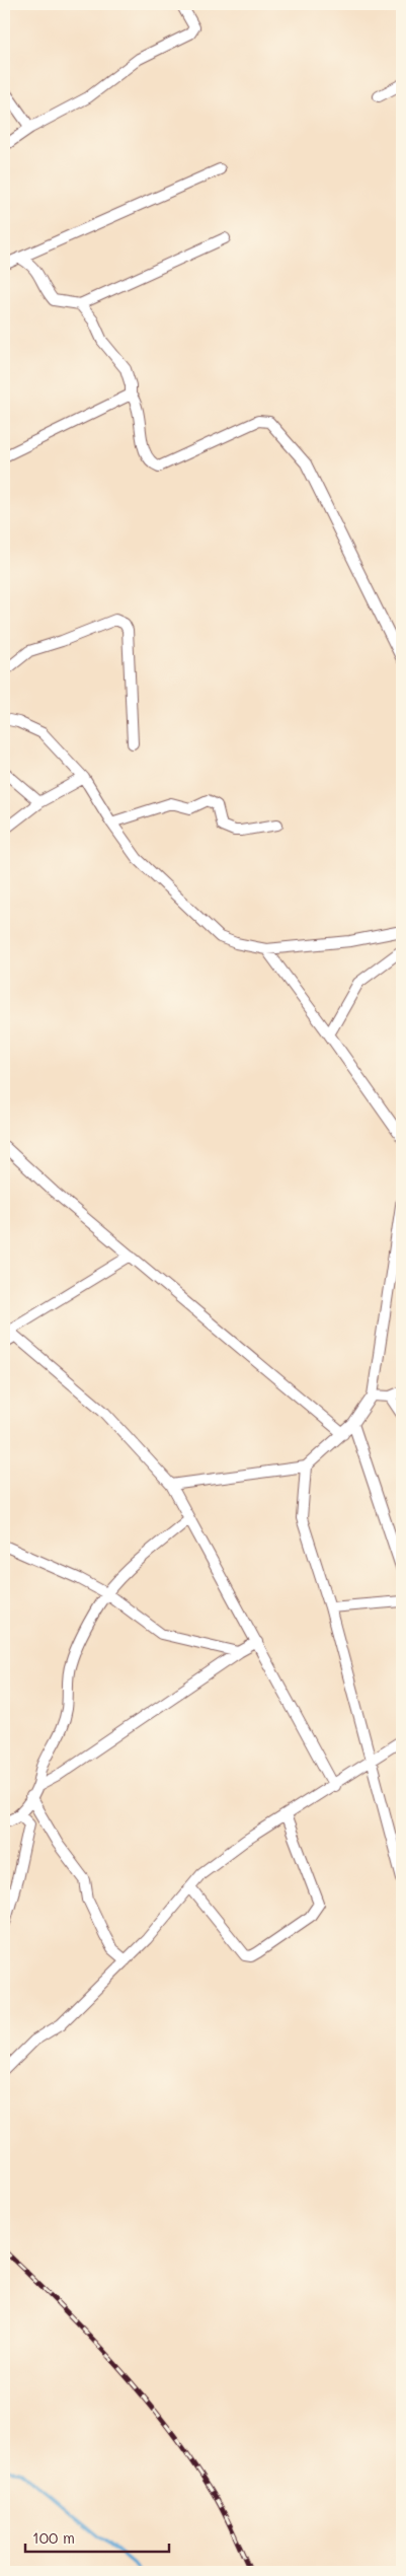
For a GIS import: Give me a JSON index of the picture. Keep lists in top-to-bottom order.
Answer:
{
  "scale_bar": "100 m"
}
